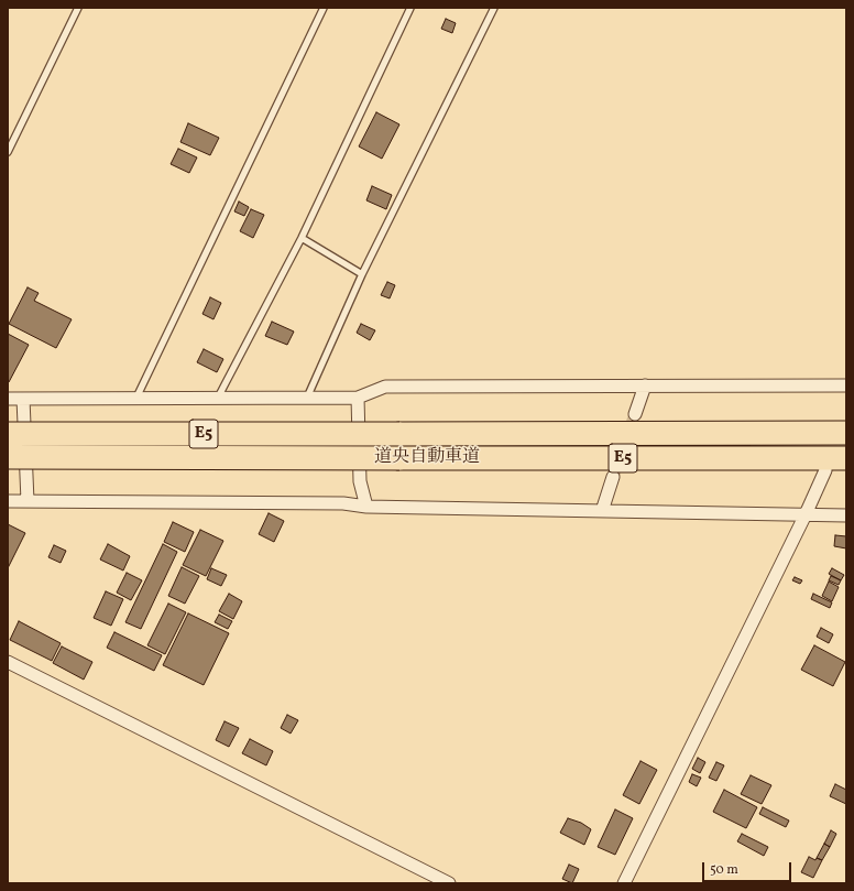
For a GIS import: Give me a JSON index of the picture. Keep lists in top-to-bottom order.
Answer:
{
  "streets": {
    "highway": ["E5", "道央自動車道"]
  },
  "scale_bar": "50 m"
}
